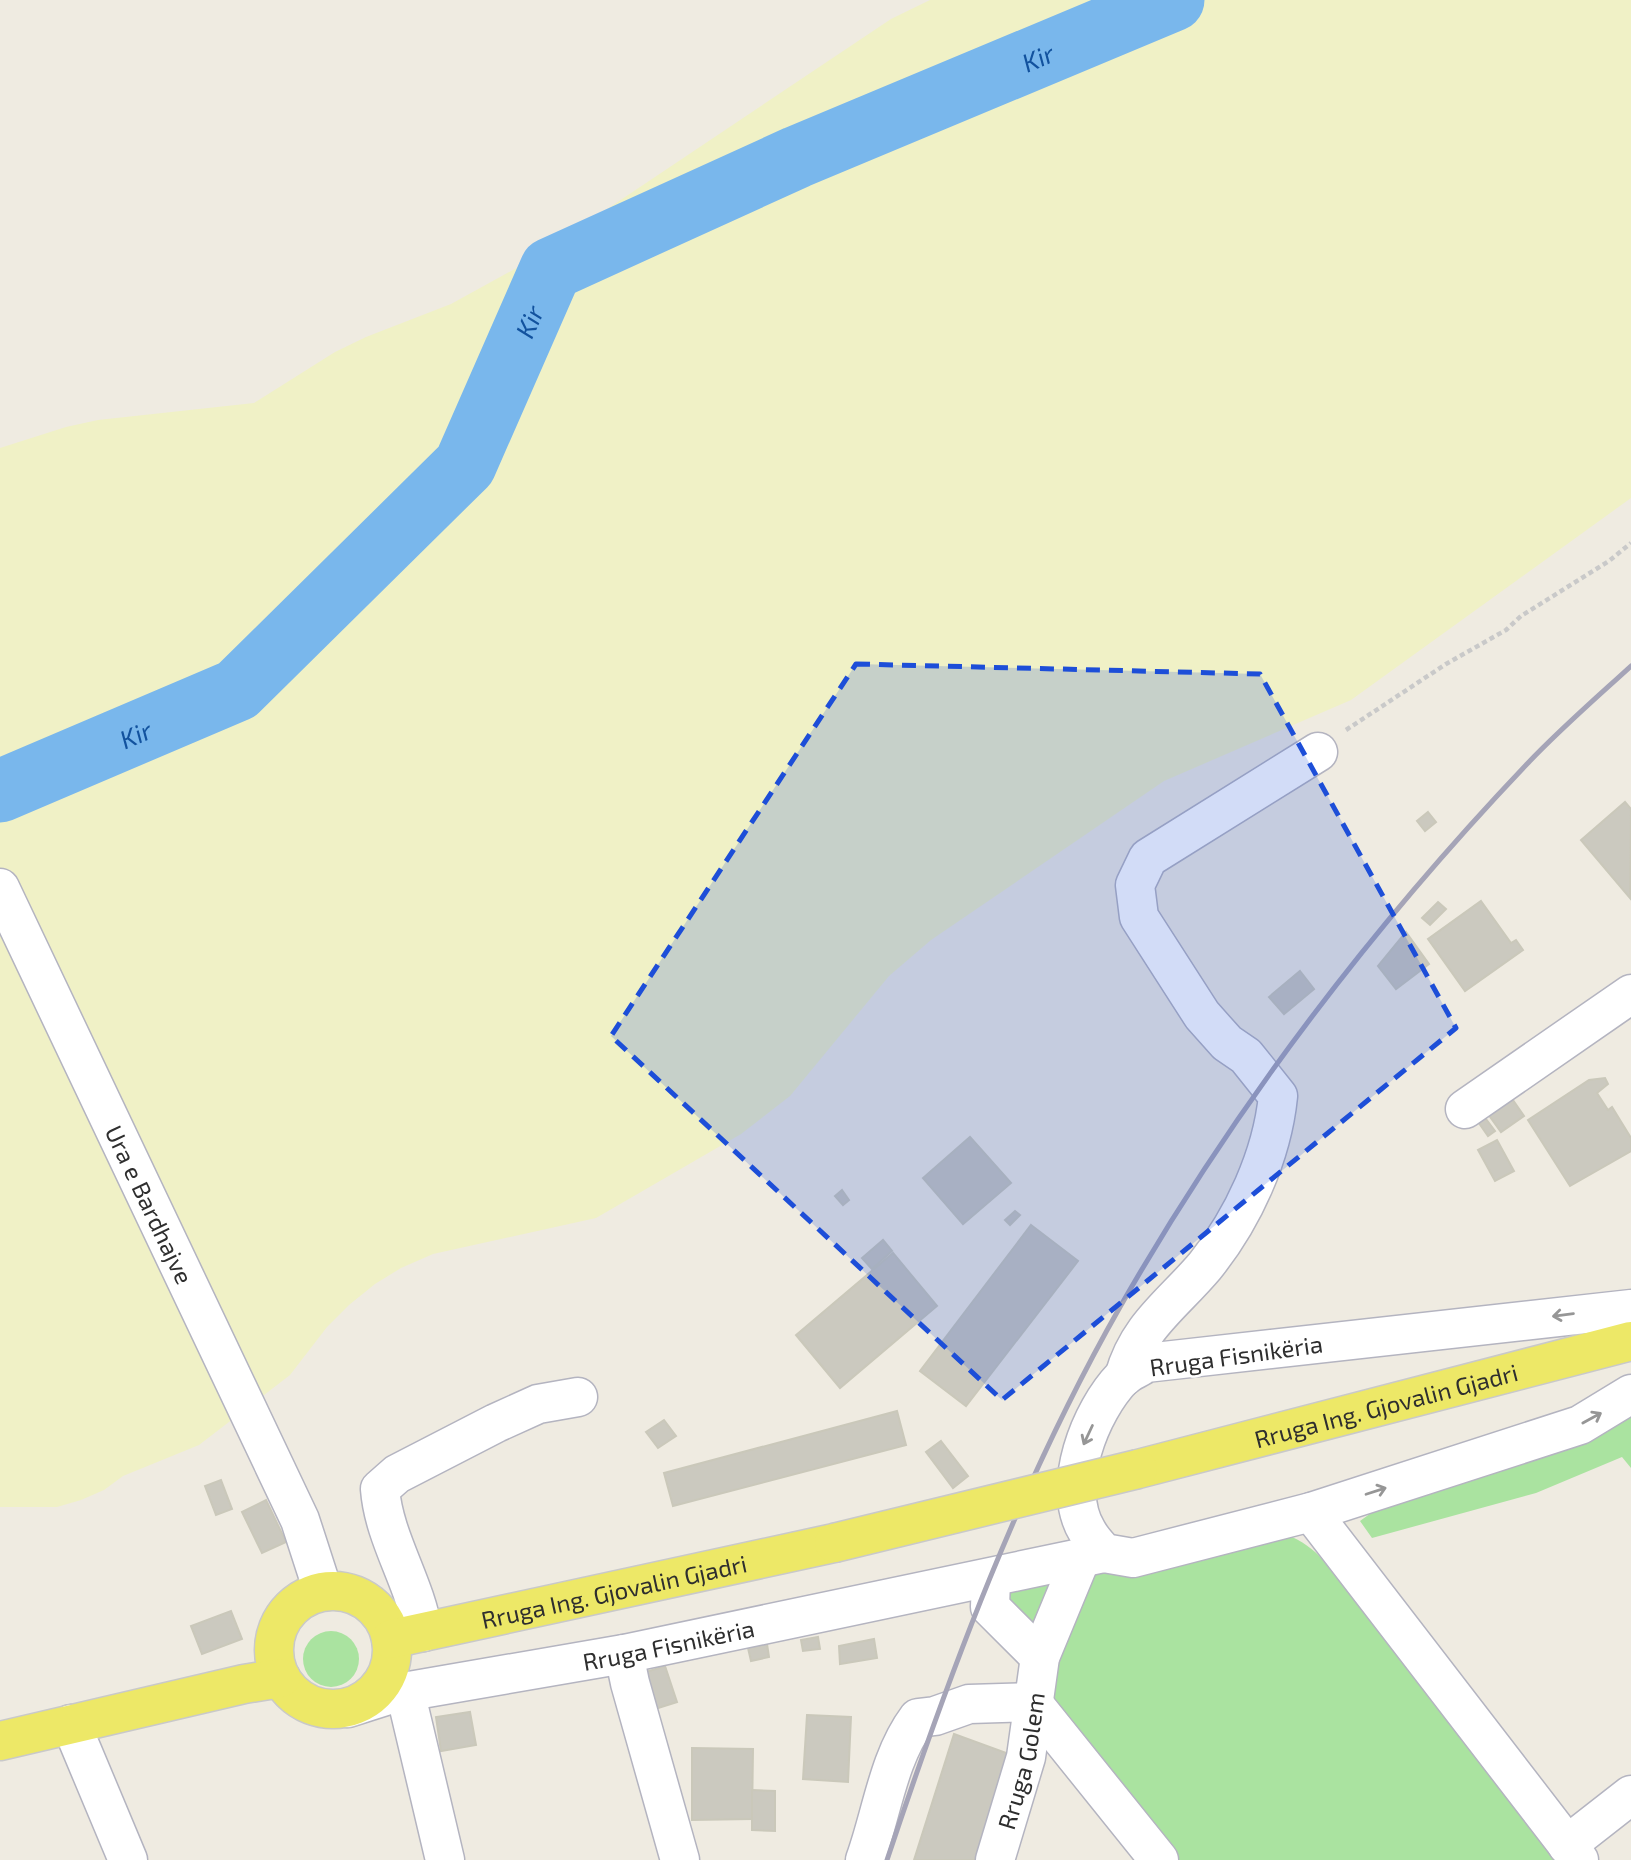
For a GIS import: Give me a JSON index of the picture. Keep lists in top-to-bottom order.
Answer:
{
  "streets": {
    "main road": ["Rruga Ing. Gjovalin Gjadri"],
    "street": ["Ura e Bardhajve", "Rruga Fisnikëria", "Rruga Golem"]
  },
  "crossings": [
    ["Ura e Bardhajve", "Rruga Fisnikëria"],
    ["Ura e Bardhajve", "Rruga Ing. Gjovalin Gjadri"],
    ["Rruga Fisnikëria", "Rruga Ing. Gjovalin Gjadri"],
    ["Rruga Fisnikëria", "Rruga Golem"]
  ],
  "water": ["Kir"]
}
